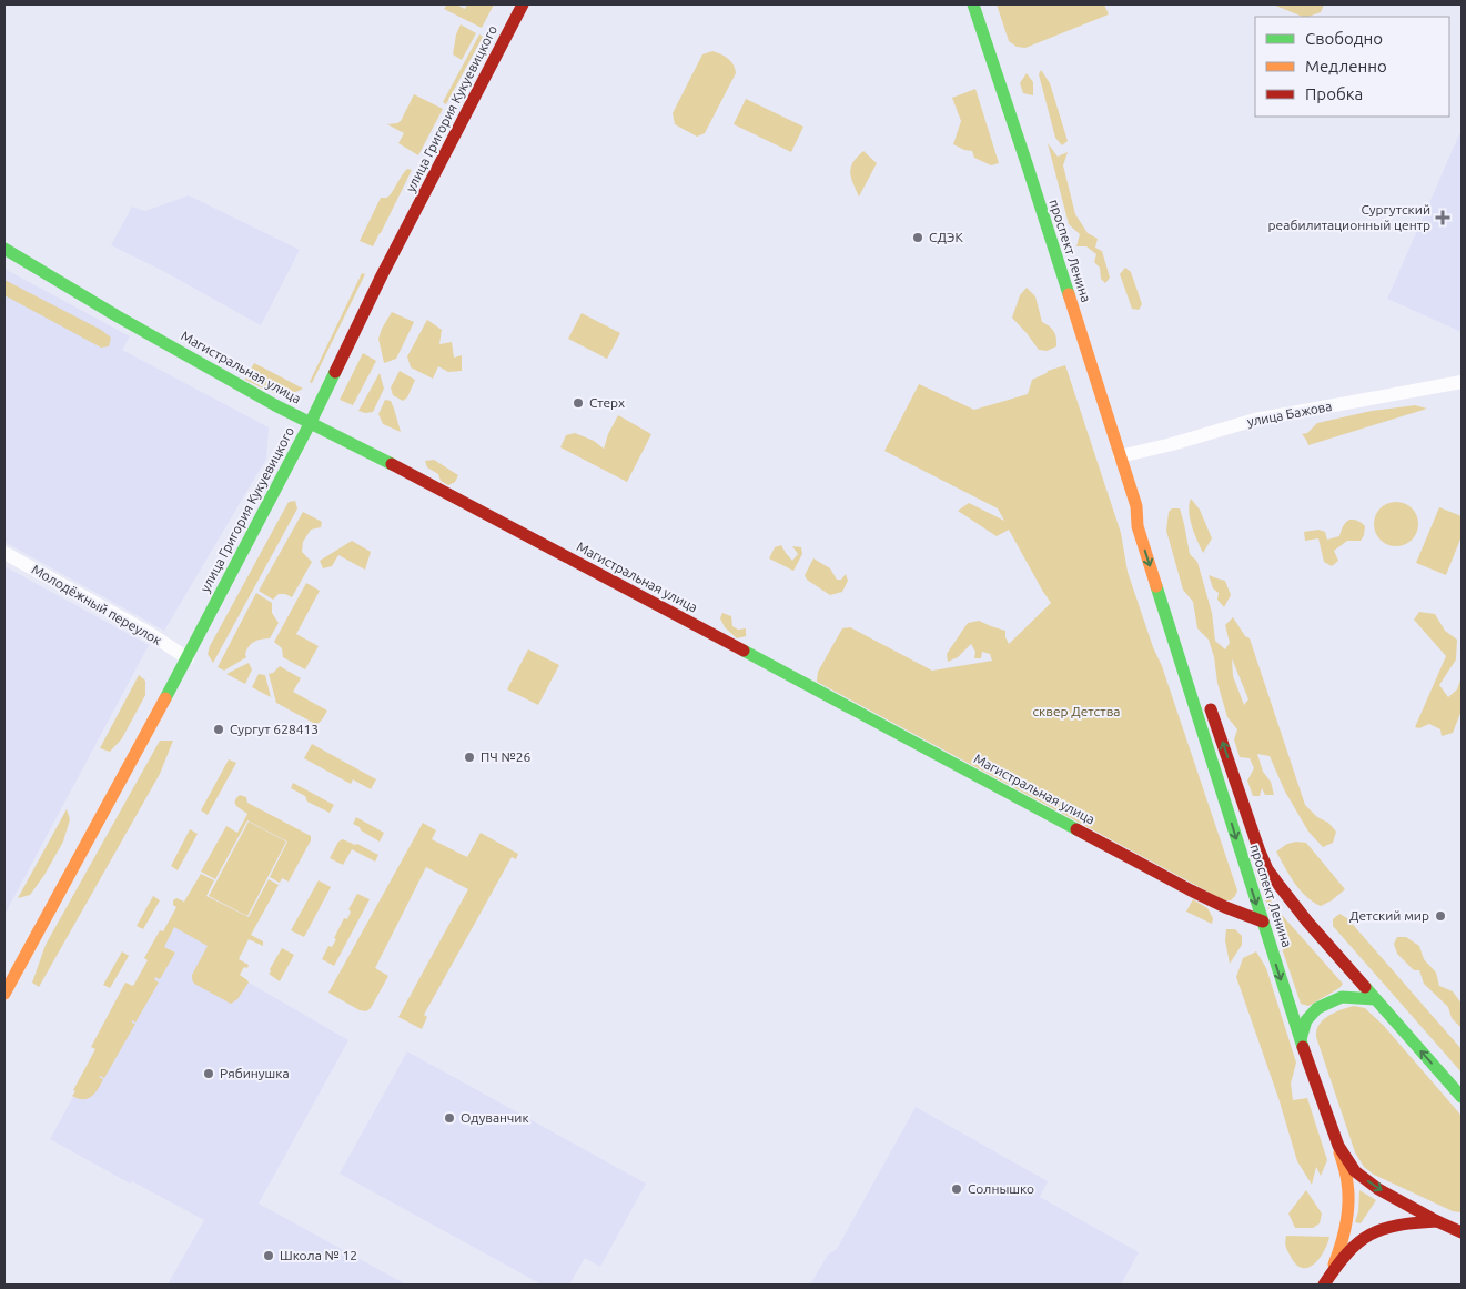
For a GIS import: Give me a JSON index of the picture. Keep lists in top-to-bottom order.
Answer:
{
  "streets": {
    "main road": ["улица Григория Кукуевицкого", "проспект Ленина", "Магистральная улица"],
    "street": ["улица Бажова", "Молодёжный переулок"]
  },
  "crossings": [
    ["улица Григория Кукуевицкого", "Магистральная улица"],
    ["улица Григория Кукуевицкого", "Молодёжный переулок"],
    ["проспект Ленина", "Магистральная улица"],
    ["проспект Ленина", "улица Бажова"]
  ],
  "parks": ["сквер Детства"],
  "places": {
    "health": ["Сургутский реабилитационный центр"],
    "other": [
      "СДЭК",
      "Стерх",
      "Сургут 628413",
      "ПЧ №26",
      "Детский мир",
      "Рябинушка",
      "Одуванчик",
      "Солнышко",
      "Школа № 12"
    ]
  },
  "legend": ["Свободно", "Медленно", "Пробка"]
}
